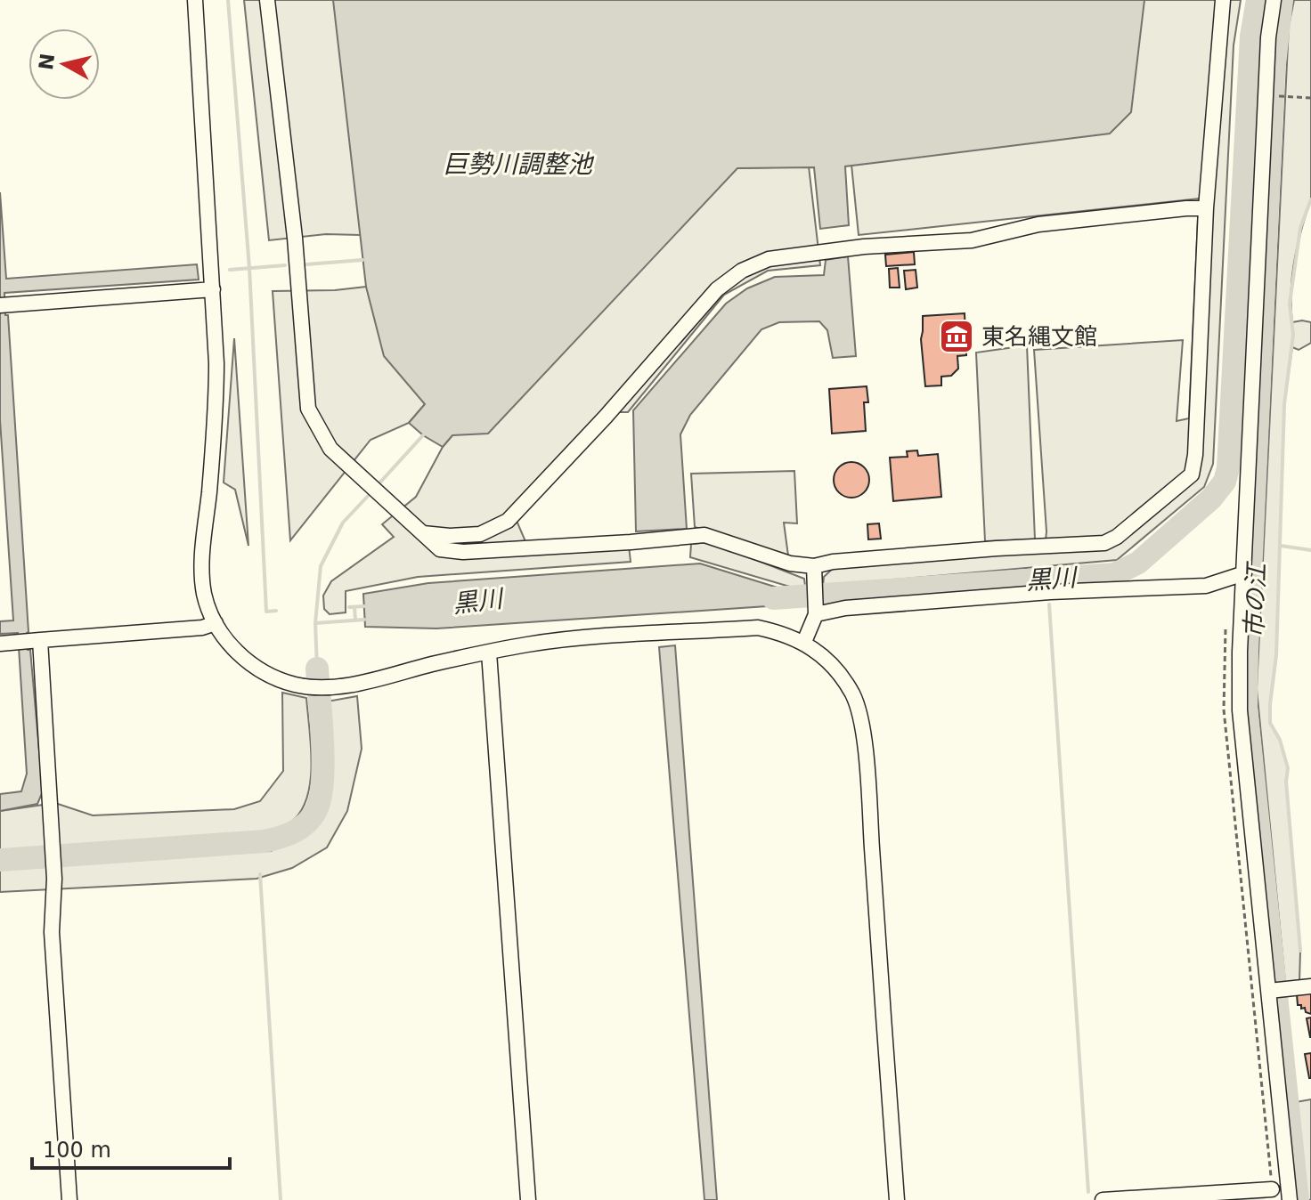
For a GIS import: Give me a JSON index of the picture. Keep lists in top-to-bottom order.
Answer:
{
  "water": ["巨勢川調整池", "黒川", "市の江"],
  "places": {
    "museum": ["東名縄文館"]
  },
  "scale_bar": "100 m",
  "north": "left"
}
